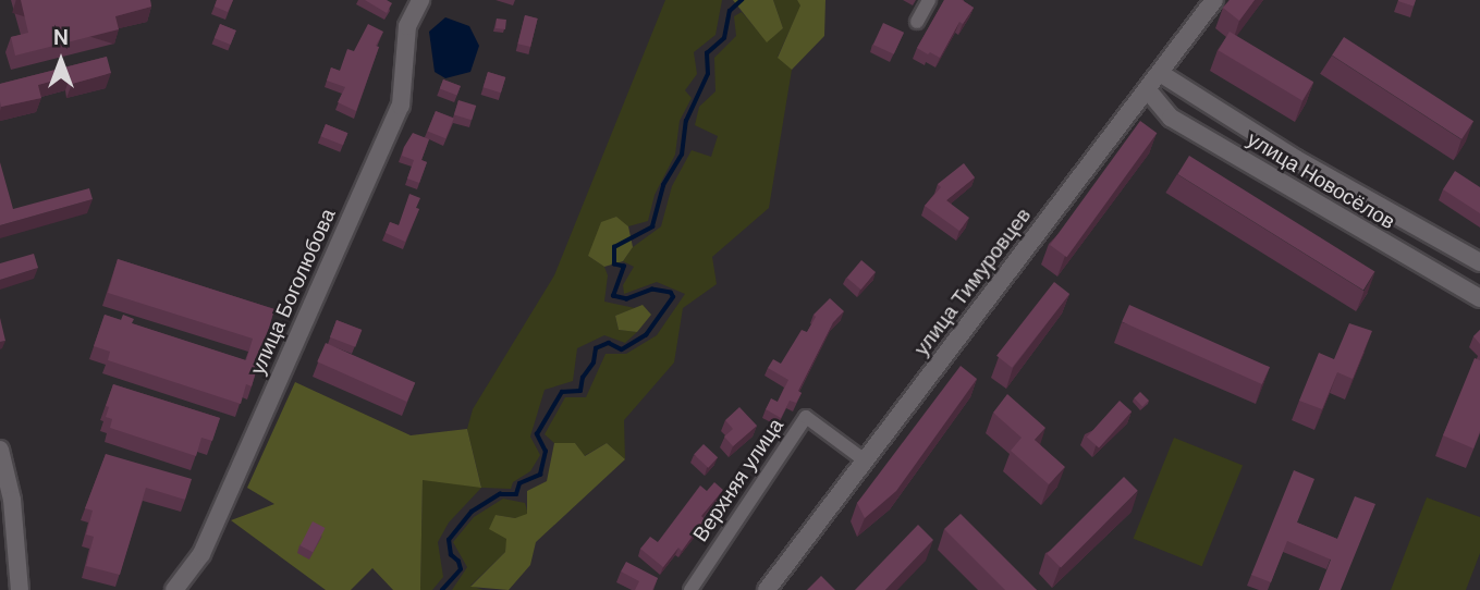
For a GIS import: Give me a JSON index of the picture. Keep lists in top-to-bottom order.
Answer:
{
  "streets": {
    "street": [
      "улица Новосёлов",
      "улица Тимуровцев",
      "улица Боголюбова",
      "Верхняя улица"
    ]
  },
  "crossings": [
    ["улица Новосёлов", "улица Тимуровцев"],
    ["улица Тимуровцев", "Верхняя улица"]
  ],
  "north": "top"
}
